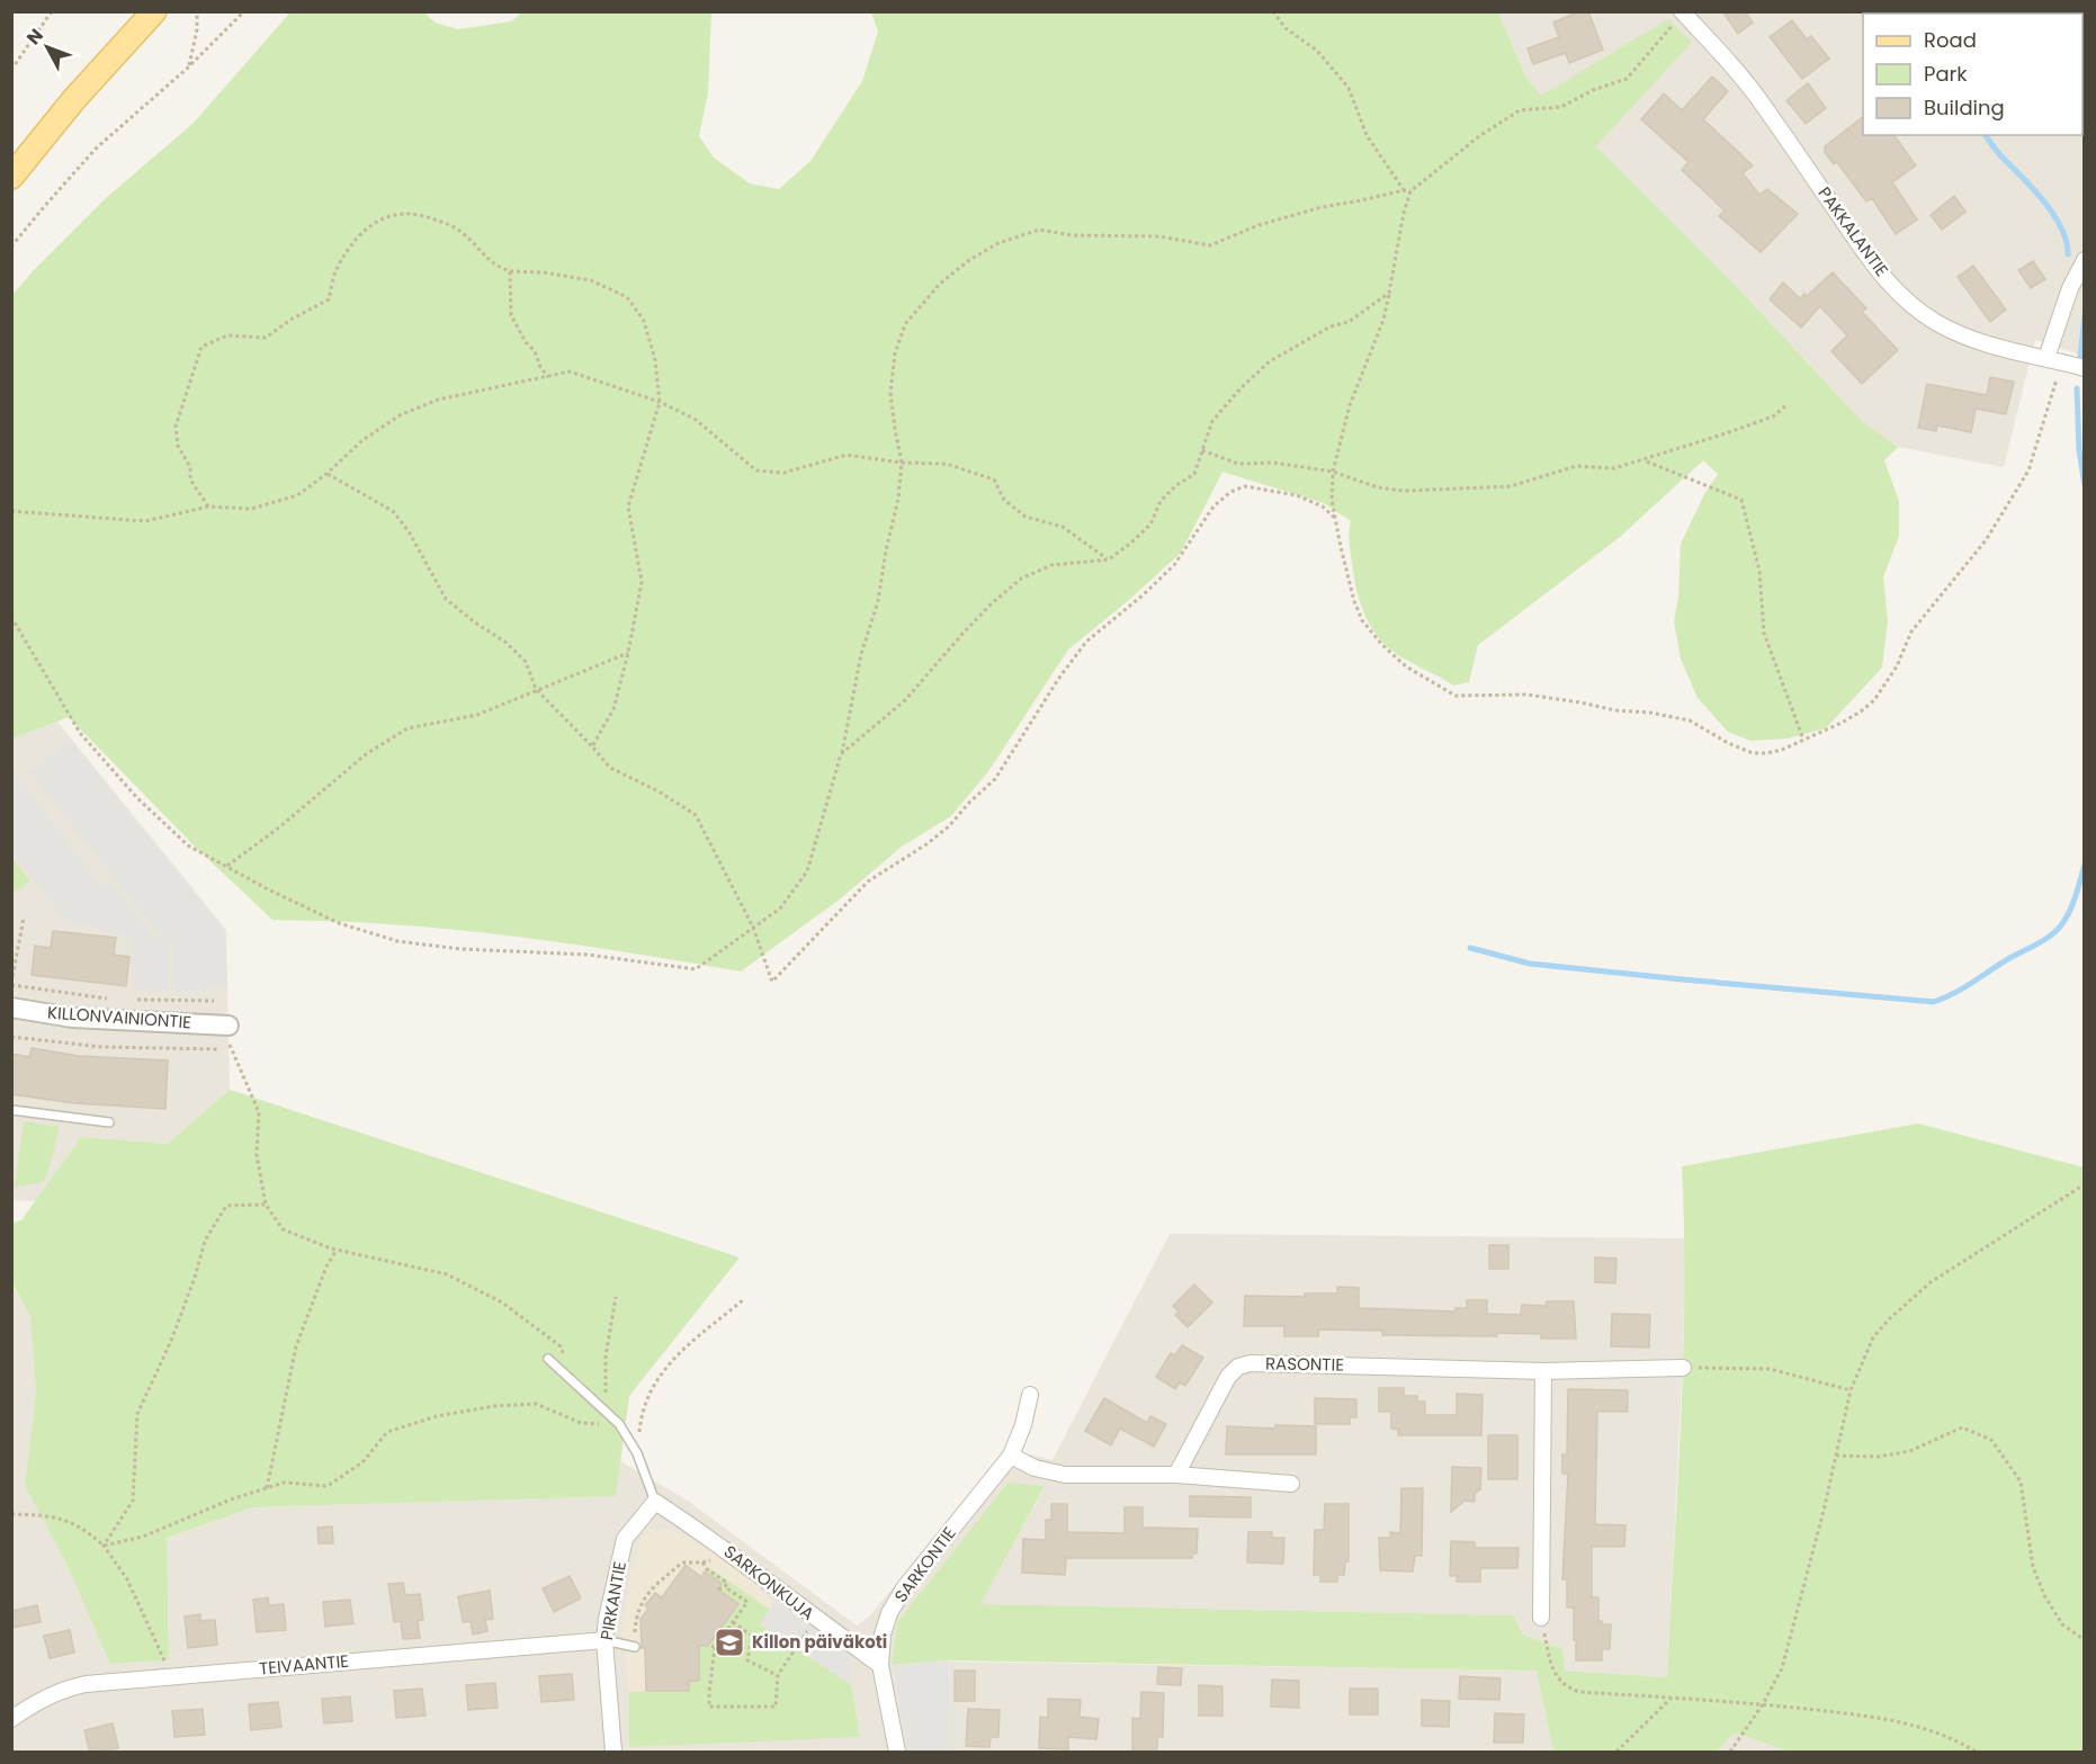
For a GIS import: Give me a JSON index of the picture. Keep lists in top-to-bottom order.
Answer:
{
  "streets": {
    "street": [
      "PAKKALANTIE",
      "KILLONVAINIONTIE",
      "RASONTIE",
      "SARKONTIE",
      "SARKONKUJA",
      "PIRKANTIE",
      "TEIVAANTIE"
    ]
  },
  "crossings": [
    ["SARKONTIE", "SARKONKUJA"],
    ["SARKONKUJA", "PIRKANTIE"],
    ["PIRKANTIE", "TEIVAANTIE"]
  ],
  "places": {
    "school or university": ["Killon päiväkoti"]
  },
  "legend": ["Road", "Park", "Building"],
  "north": "top left"
}
